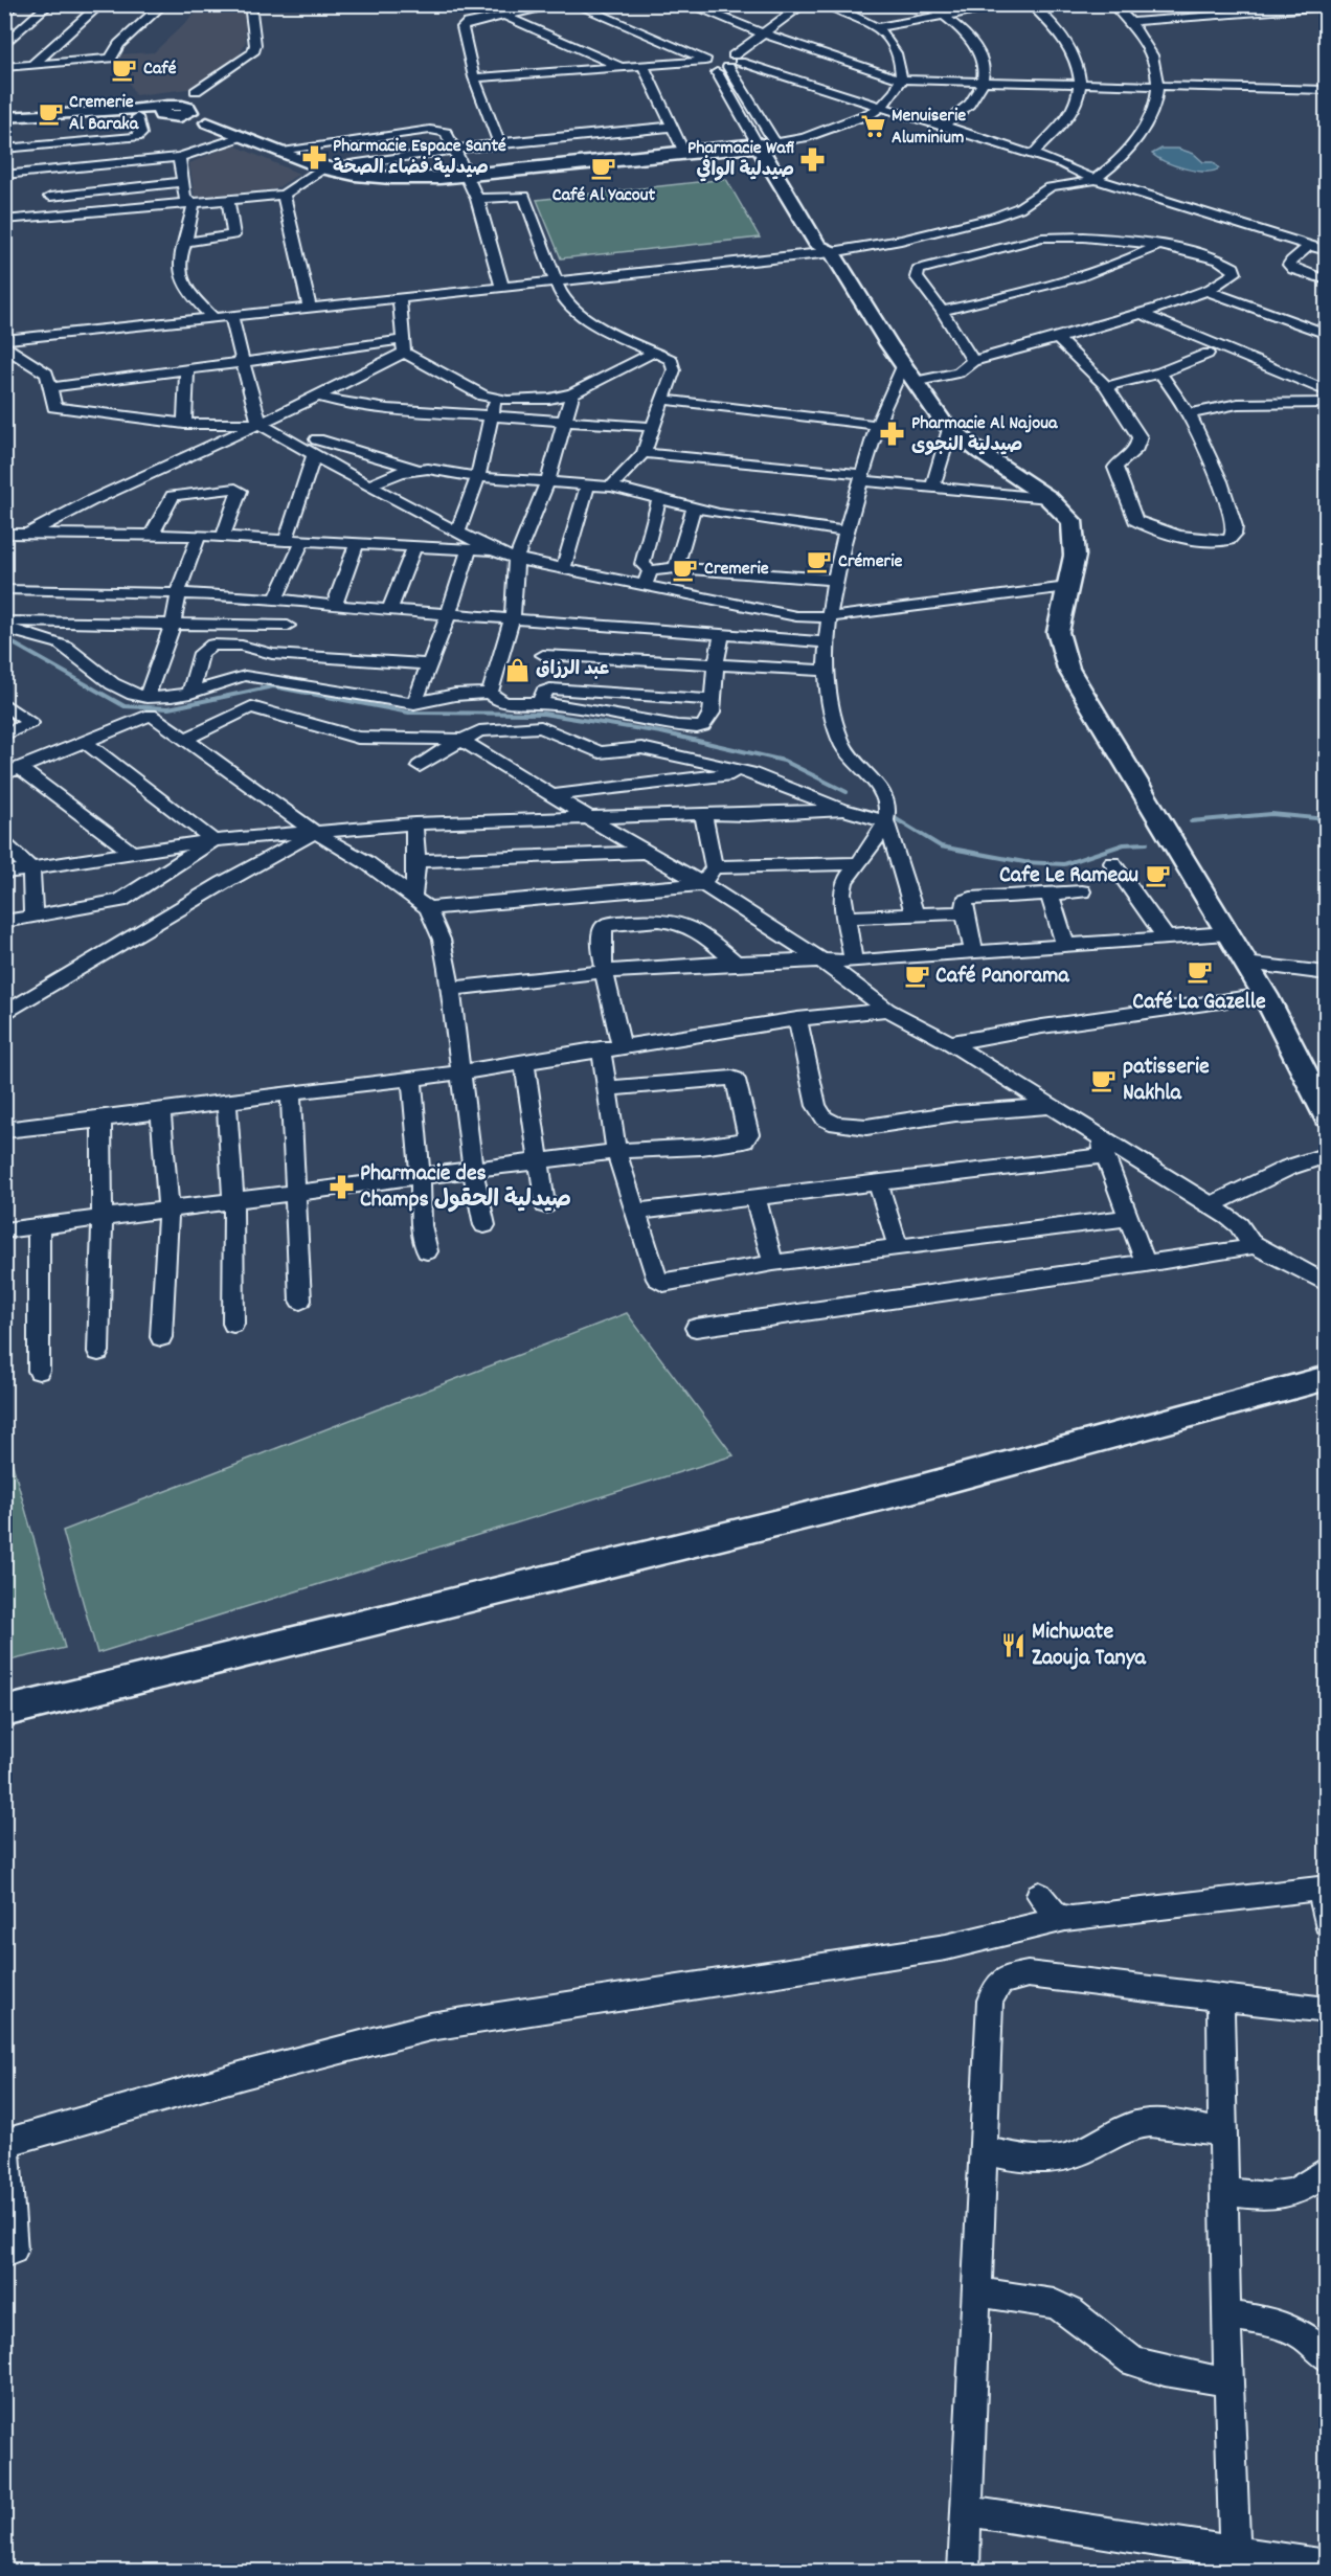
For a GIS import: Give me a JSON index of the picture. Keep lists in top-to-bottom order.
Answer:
{
  "places": {
    "cafe": [
      "Café",
      "Cremerie Al Baraka",
      "Café Al Yacout",
      "Crémerie",
      "Cremerie",
      "Cafe Le Rameau",
      "Café La Gazelle",
      "Café Panorama",
      "patisserie Nakhla"
    ],
    "supermarket": ["Menuiserie Aluminium"],
    "pharmacy": [
      "Pharmacie Espace Santé صيدلية فضاء الصحة",
      "Pharmacie Wafi صيدلية الوافي",
      "Pharmacie Al Najoua صيدلية النجوى",
      "Pharmacie des Champs صيدلية الحقول"
    ],
    "shop": ["عبد الرزاق"],
    "restaurant": ["Michwate Zaouja Tanya"]
  }
}
